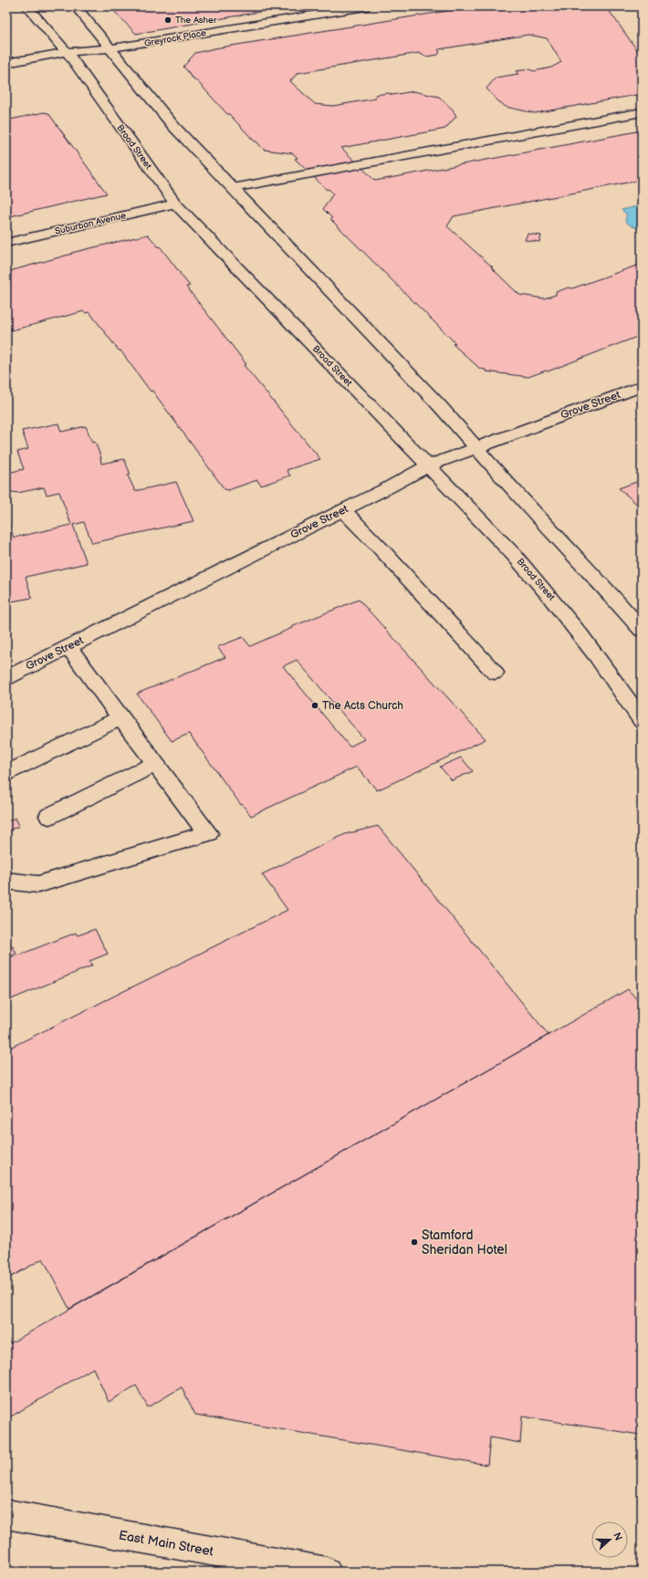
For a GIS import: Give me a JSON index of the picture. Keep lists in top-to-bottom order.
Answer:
{
  "streets": {
    "main road": [
      "Greyrock Place",
      "Broad Street",
      "Suburban Avenue",
      "Grove Street",
      "East Main Street"
    ]
  },
  "crossings": [
    ["Greyrock Place", "Broad Street"],
    ["Broad Street", "Suburban Avenue"],
    ["Broad Street", "Grove Street"]
  ],
  "places": ["The Asher", "The Acts Church", "Stamford Sheridan Hotel"],
  "north": "right"
}
